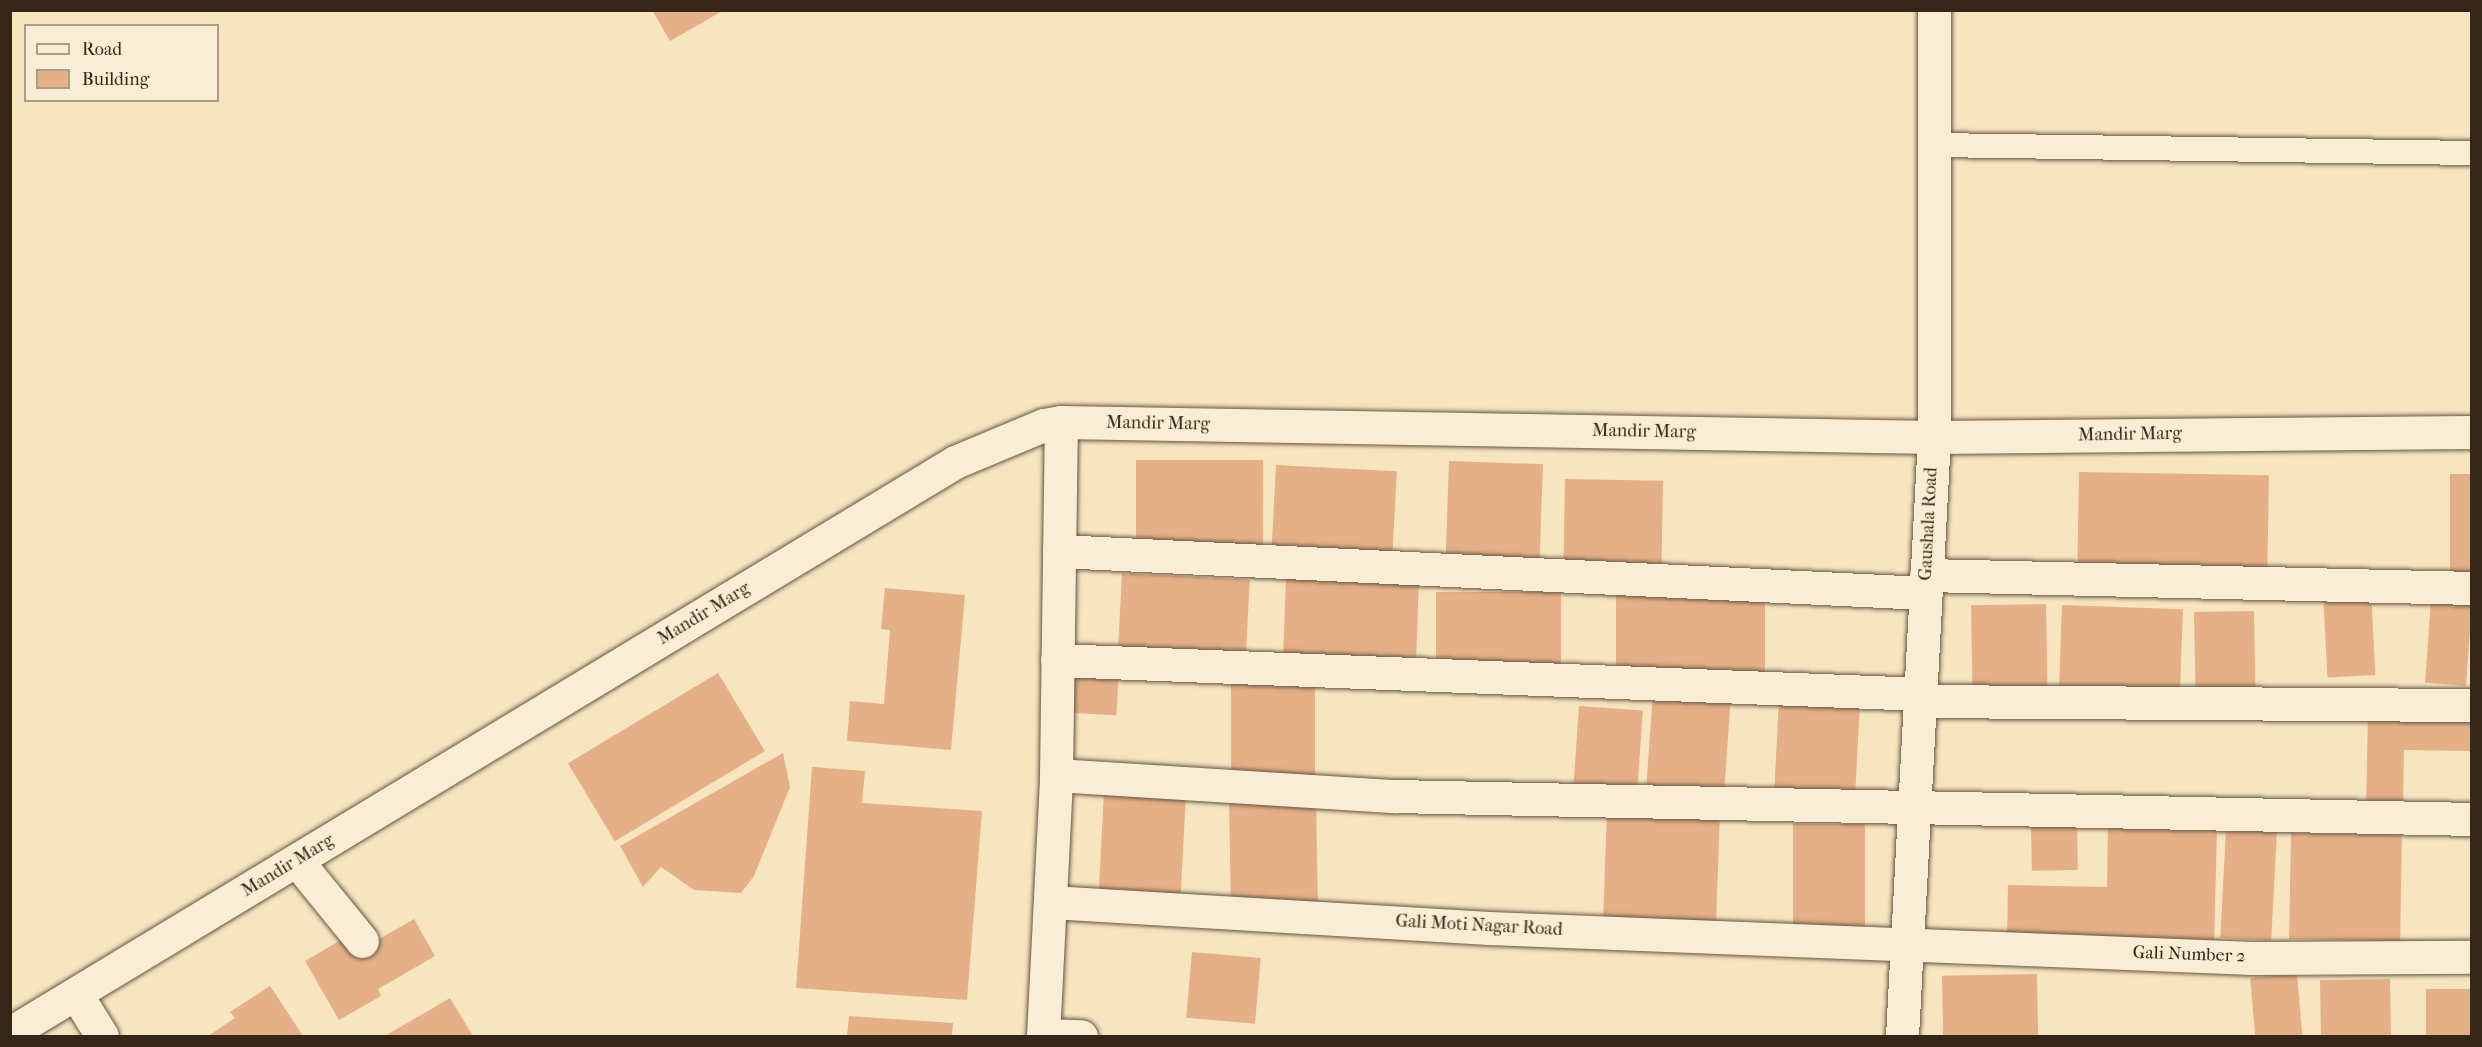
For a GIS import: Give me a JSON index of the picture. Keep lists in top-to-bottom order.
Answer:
{
  "streets": {
    "street": [
      "Mandir Marg",
      "Gaushala Road",
      "Gali Moti Nagar Road",
      "Gali Number 2"
    ]
  },
  "crossings": [
    ["Mandir Marg", "Gaushala Road"],
    ["Gaushala Road", "Gali Moti Nagar Road"],
    ["Gaushala Road", "Gali Number 2"],
    ["Gali Moti Nagar Road", "Gali Number 2"]
  ],
  "legend": ["Road", "Building"]
}
